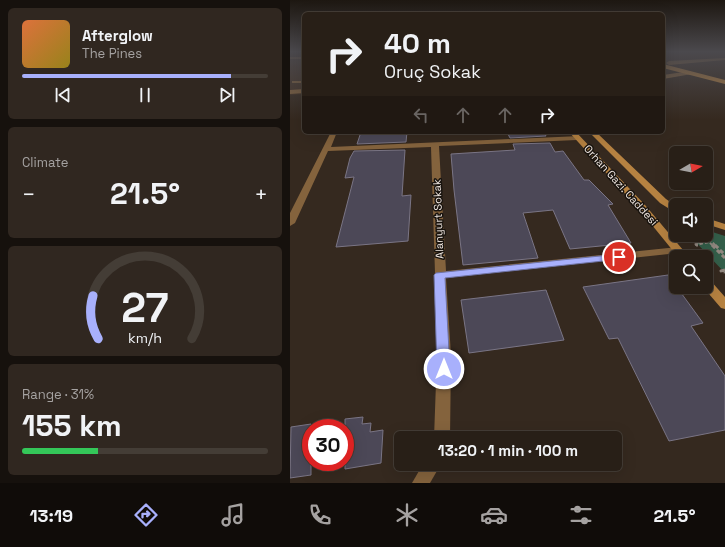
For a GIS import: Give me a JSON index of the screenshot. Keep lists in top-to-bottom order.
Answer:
{
  "streets": {
    "street": ["Orhan Gazi. Caddesi", "Alanyurt Sokak"]
  },
  "north": "right",
  "page": {
    "turn": ["40 m", "Oruç Sokak"],
    "song": ["Afterglow", "The Pines"],
    "tile": [
      "Climate",
      ["Range · 31%", "155 km"]
    ],
    "heat": ["−", "21.5°", "+"],
    "limit": "30",
    "trip": "13:20 · 1 min · 100 m",
    "tabs": ["13:19", "21.5°"],
    "gauge": ["27", "km/h"]
  }
}
